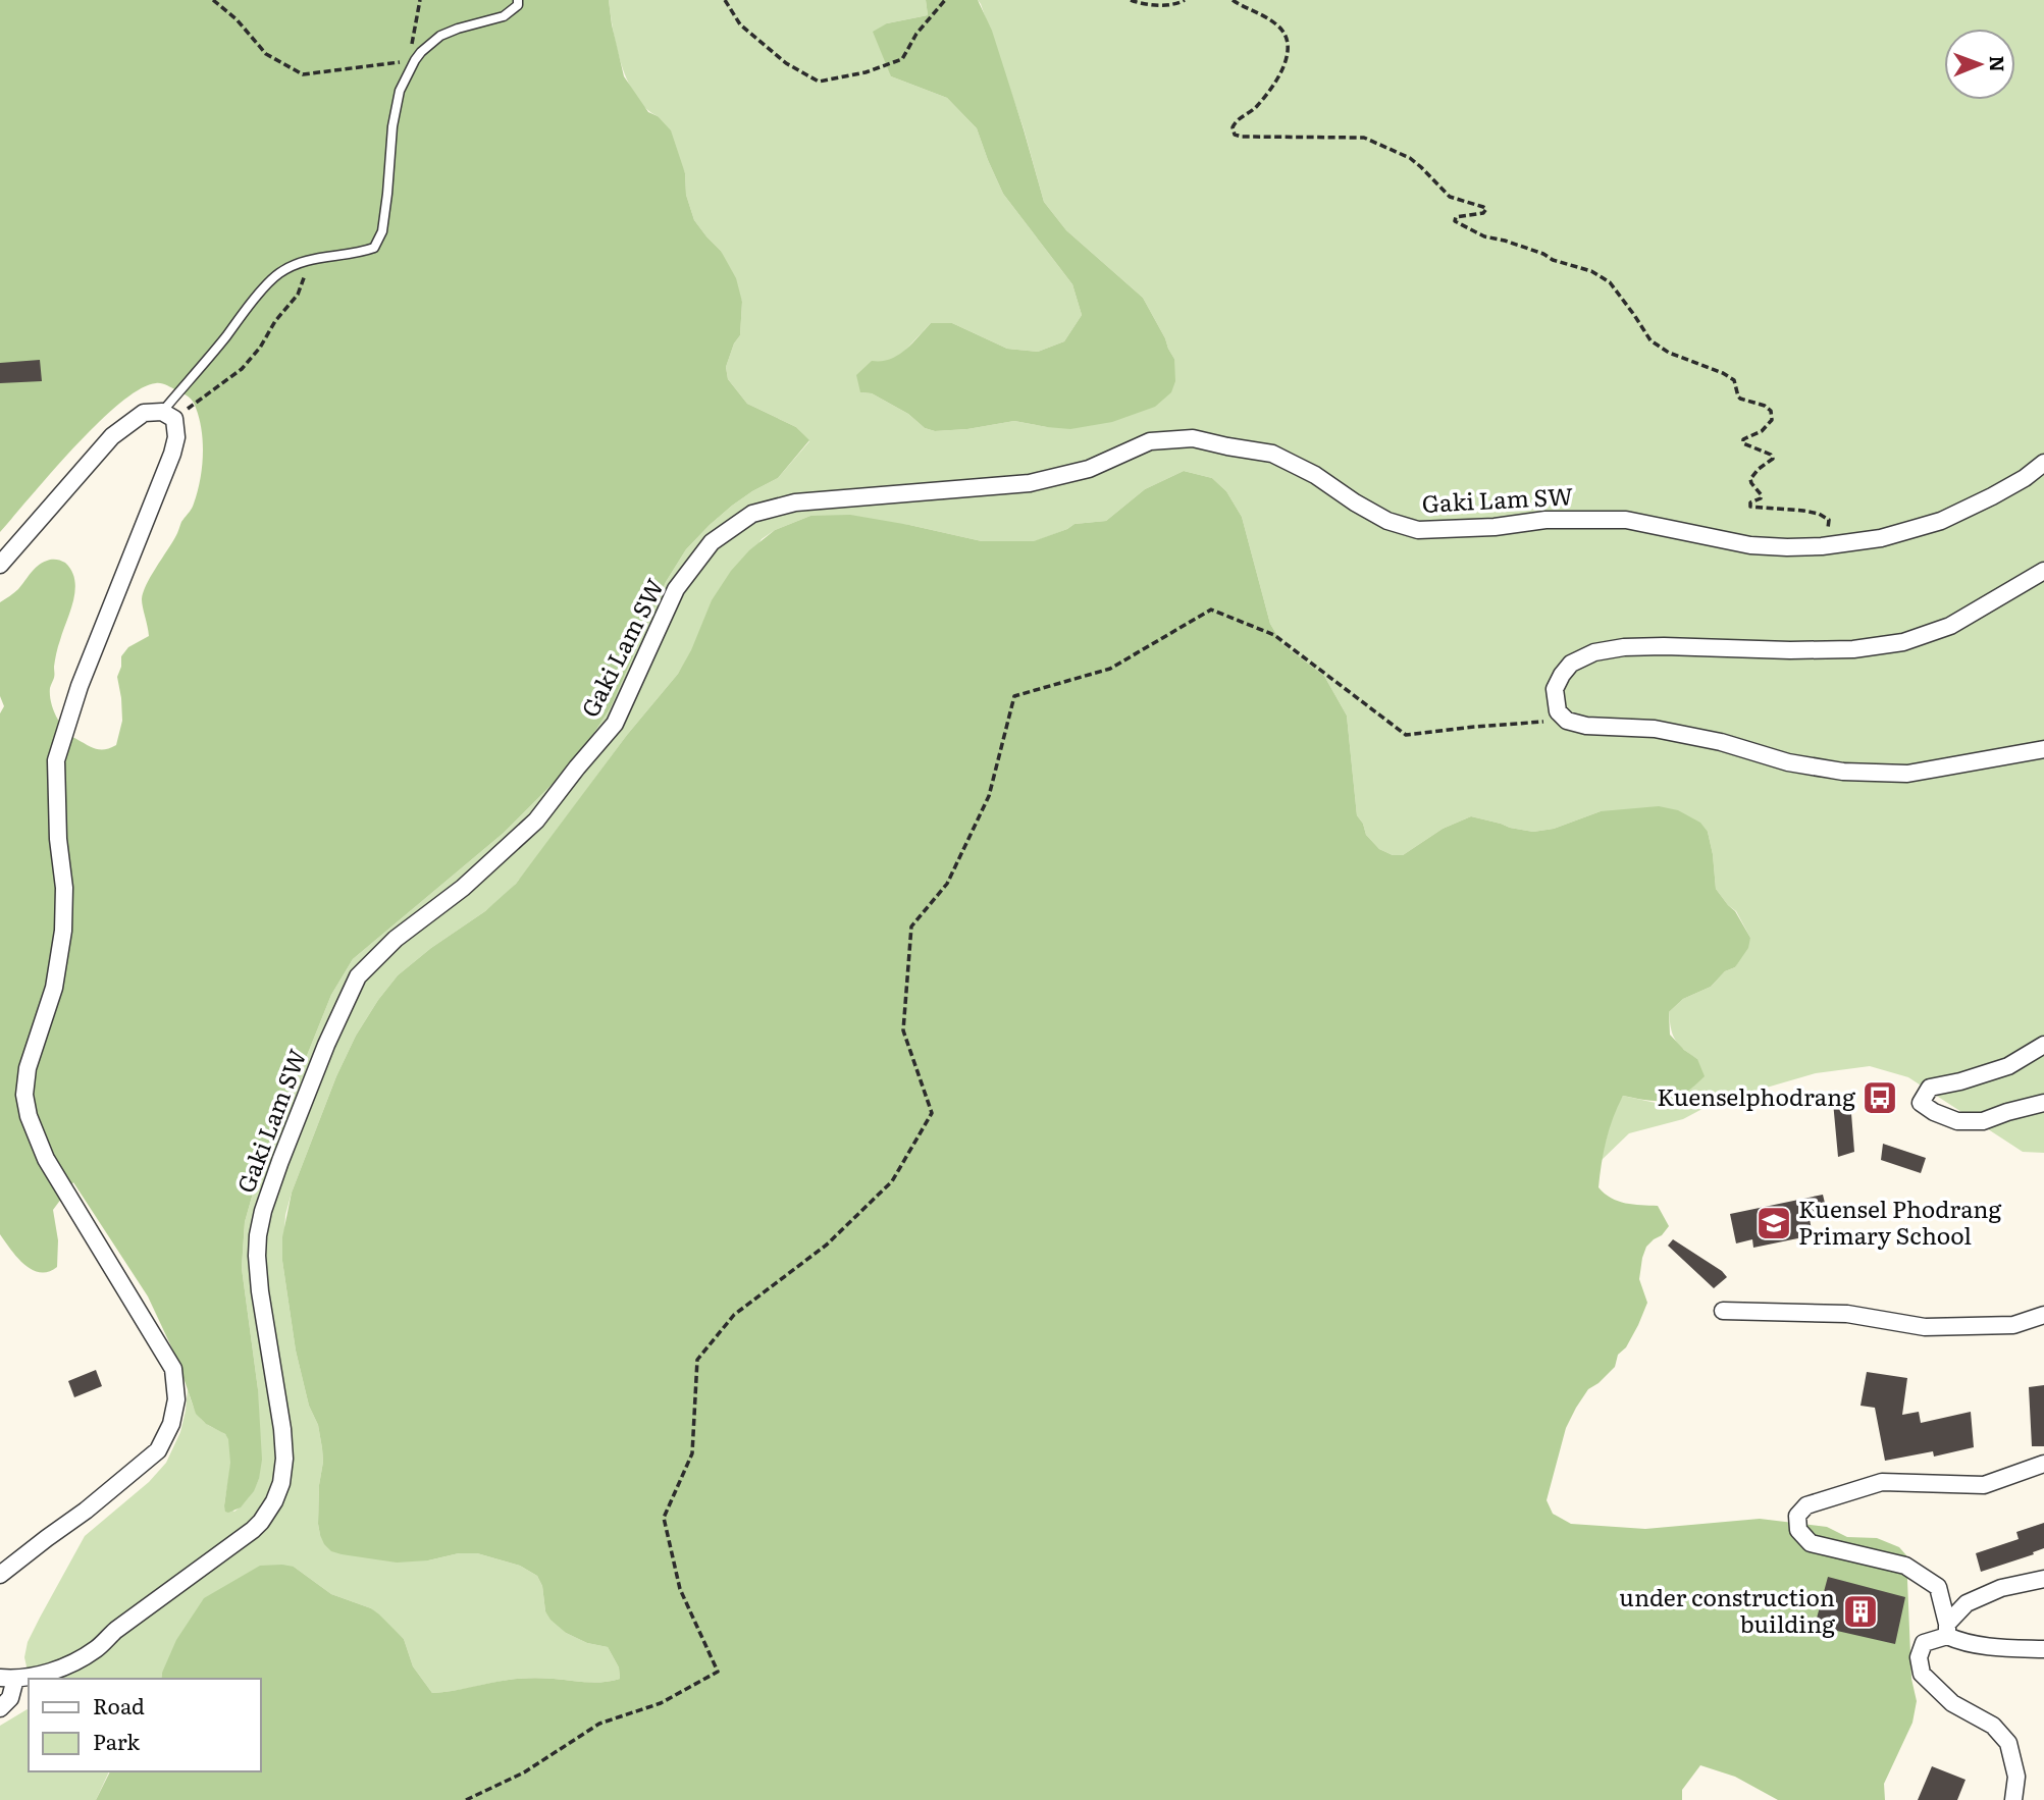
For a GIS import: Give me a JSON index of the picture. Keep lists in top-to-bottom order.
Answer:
{
  "streets": {
    "street": ["Gaki Lam SW"]
  },
  "places": {
    "bus stop": ["Kuenselphodrang"],
    "school or university": ["Kuensel Phodrang Primary School"],
    "building": ["under construction building"]
  },
  "legend": ["Road", "Park"],
  "north": "right"
}
